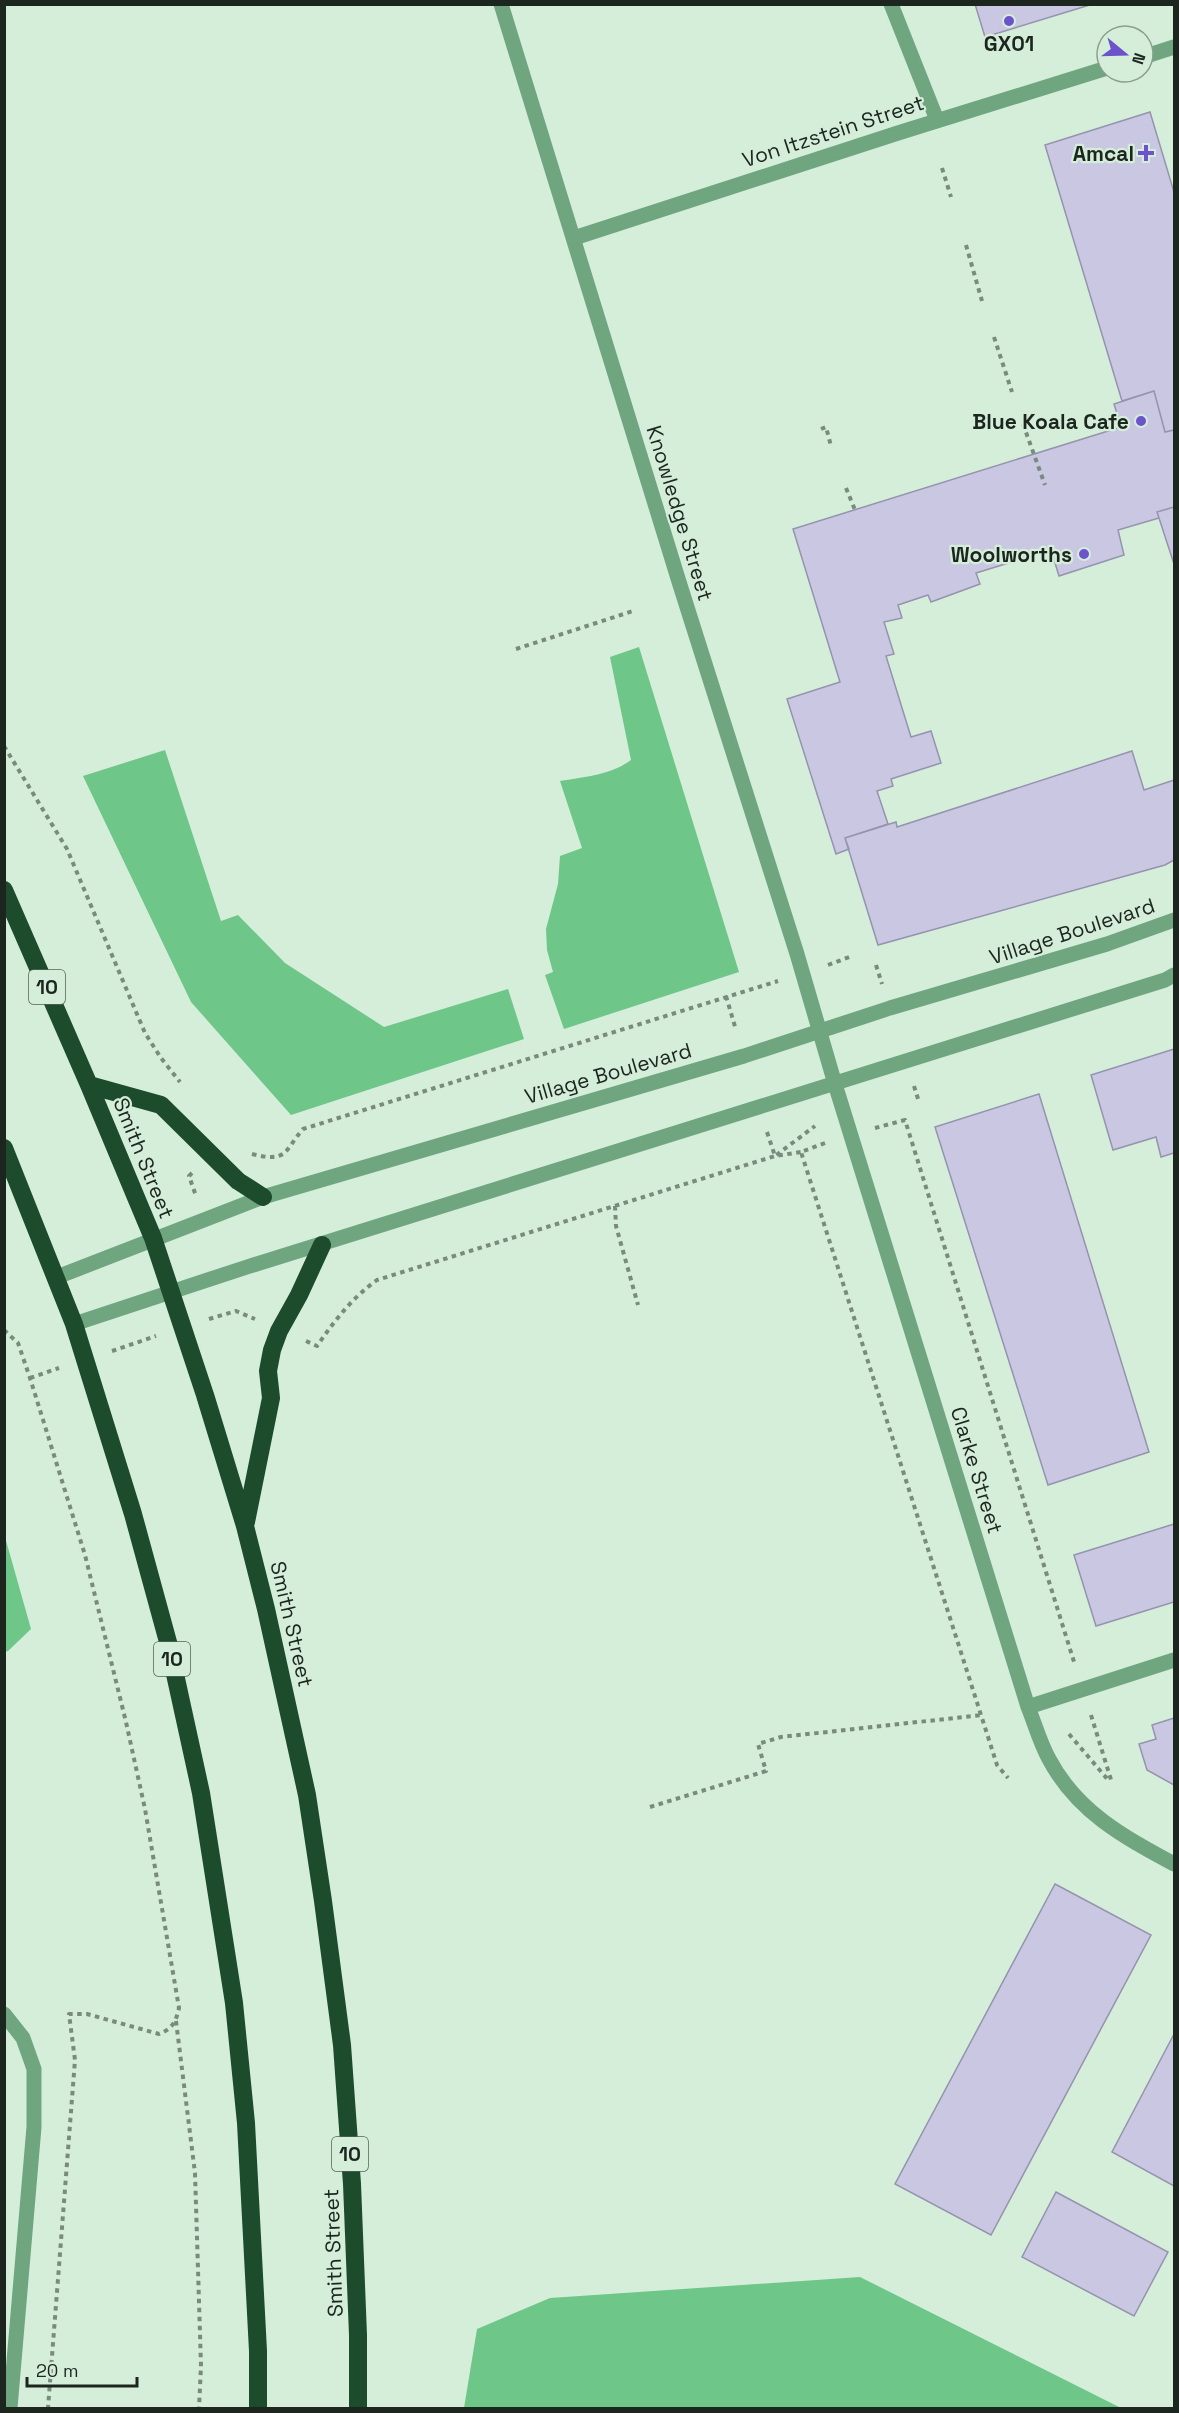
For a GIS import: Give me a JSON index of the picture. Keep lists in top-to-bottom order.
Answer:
{
  "streets": {
    "highway": ["10", "Smith Street"],
    "street": [
      "Von Itzstein Street",
      "Knowledge Street",
      "Village Boulevard",
      "Clarke Street"
    ]
  },
  "crossings": [
    ["Von Itzstein Street", "Knowledge Street"],
    ["Knowledge Street", "Village Boulevard"],
    ["Knowledge Street", "Clarke Street"],
    ["Village Boulevard", "10"],
    ["Village Boulevard", "Smith Street"],
    ["Village Boulevard", "Clarke Street"]
  ],
  "places": {
    "other": ["GX01", "Blue Koala Cafe", "Woolworths"],
    "health": ["Amcal"]
  },
  "scale_bar": "20 m",
  "north": "right"
}
